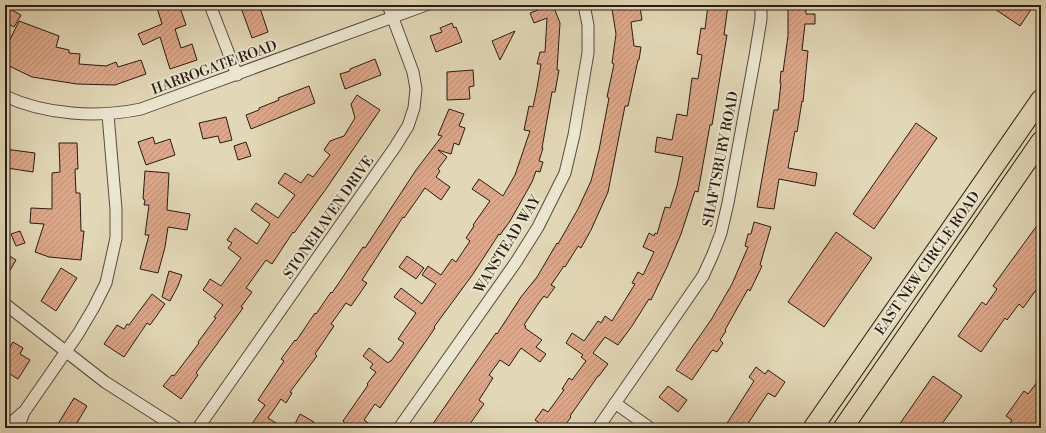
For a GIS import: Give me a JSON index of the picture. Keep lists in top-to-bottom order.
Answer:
{
  "streets": {
    "highway": ["EAST NEW CIRCLE ROAD"],
    "street": [
      "HARROGATE ROAD",
      "SHAFTSBURY ROAD",
      "STONEHAVEN DRIVE",
      "WANSTEAD WAY"
    ]
  },
  "crossings": [
    ["HARROGATE ROAD", "STONEHAVEN DRIVE"]
  ]
}
